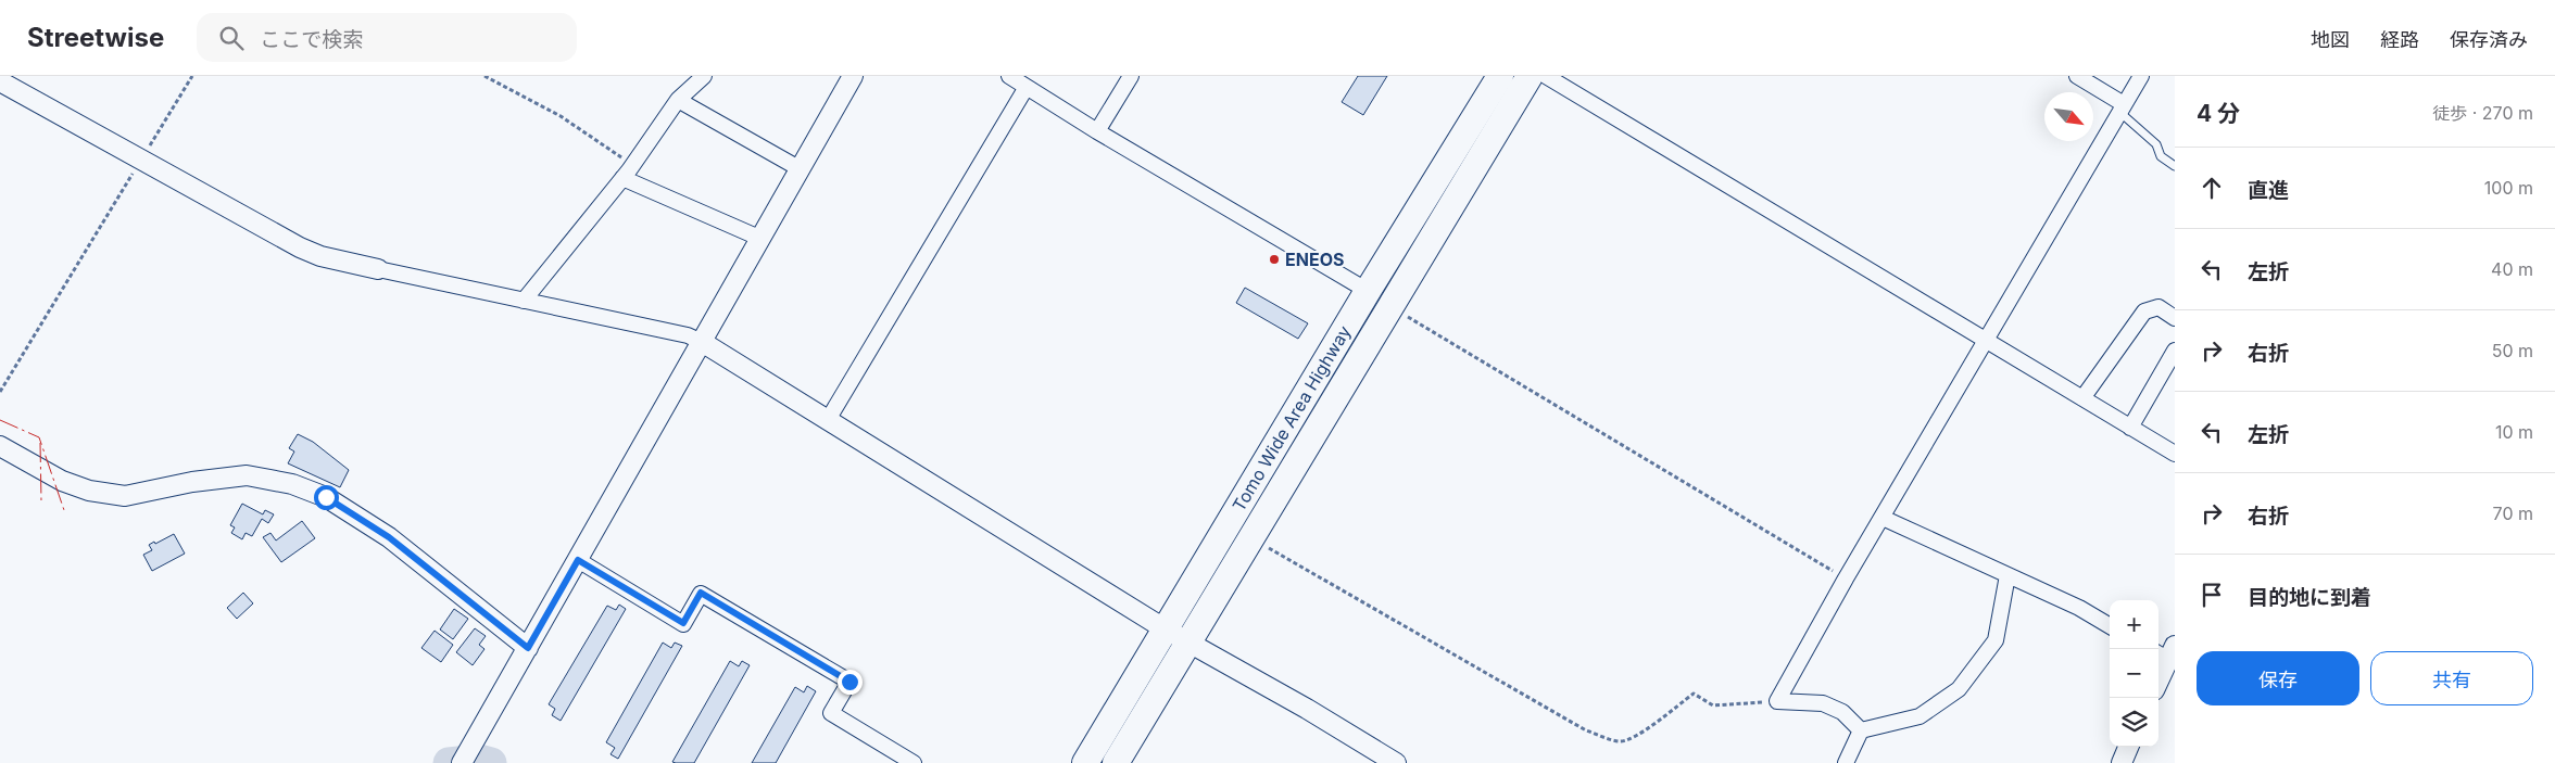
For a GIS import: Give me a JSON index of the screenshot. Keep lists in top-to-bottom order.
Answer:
{
  "streets": {
    "highway": ["Tomo Wide Area Highway"]
  },
  "places": ["ENEOS"],
  "north": "bottom right",
  "page": {
    "header": "Streetwise",
    "search": "ここで検索",
    "nav": ["地図", "経路", "保存済み"],
    "heading": ["4 分", "徒歩 · 270 m"],
    "list": [
      ["直進", "100 m"],
      ["左折", "40 m"],
      ["右折", "50 m"],
      ["左折", "10 m"],
      ["右折", "70 m"],
      "目的地に到着"
    ],
    "map_buttons": ["+", "−"],
    "buttons": ["保存", "共有"]
  }
}
